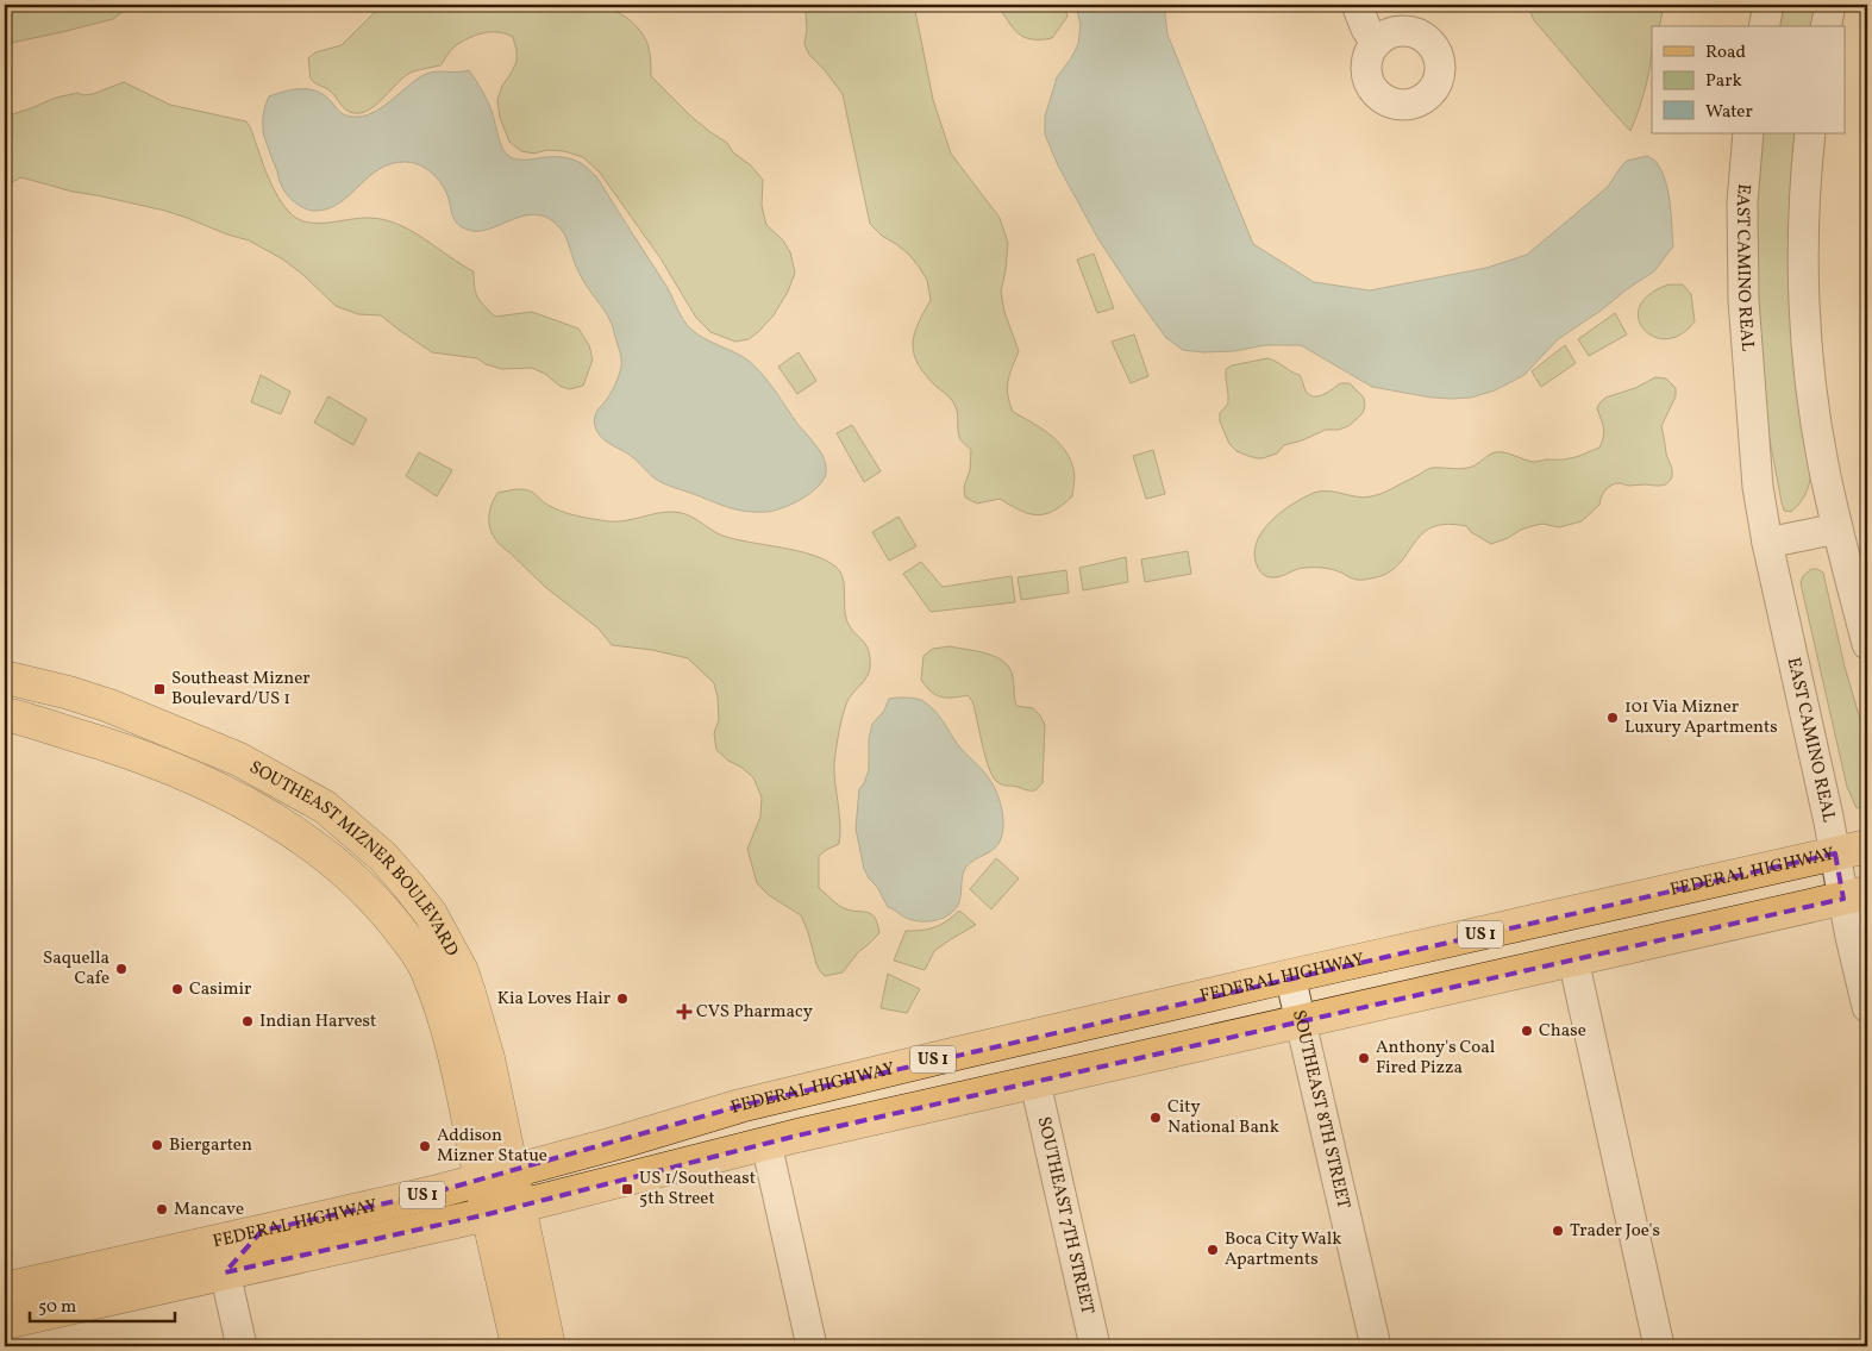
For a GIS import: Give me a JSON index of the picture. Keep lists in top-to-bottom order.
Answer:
{
  "streets": {
    "main road": ["SOUTHEAST MIZNER BOULEVARD", "FEDERAL HIGHWAY", "US 1"],
    "street": ["EAST CAMINO REAL", "SOUTHEAST 8TH STREET", "SOUTHEAST 7TH STREET"]
  },
  "crossings": [
    ["EAST CAMINO REAL", "FEDERAL HIGHWAY"],
    ["SOUTHEAST MIZNER BOULEVARD", "FEDERAL HIGHWAY"],
    ["FEDERAL HIGHWAY", "SOUTHEAST 8TH STREET"],
    ["FEDERAL HIGHWAY", "SOUTHEAST 7TH STREET"]
  ],
  "places": {
    "transit": ["Southeast Mizner Boulevard/US 1", "US 1/Southeast 5th Street"],
    "other": [
      "101 Via Mizner Luxury Apartments",
      "Saquella Cafe",
      "Casimir",
      "Kia Loves Hair",
      "Indian Harvest",
      "Chase",
      "Anthony's Coal Fired Pizza",
      "City National Bank",
      "Biergarten",
      "Addison Mizner Statue",
      "Mancave",
      "Trader Joe's",
      "Boca City Walk Apartments"
    ],
    "health": ["CVS Pharmacy"]
  },
  "legend": ["Road", "Park", "Water"],
  "scale_bar": "50 m"
}
